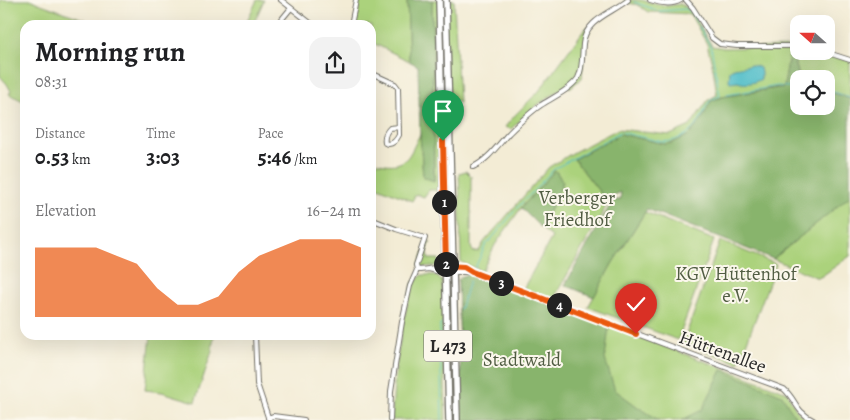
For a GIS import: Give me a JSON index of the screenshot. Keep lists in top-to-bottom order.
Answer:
{
  "streets": {
    "main road": ["L 473"],
    "street": ["Hüttenallee"]
  },
  "crossings": [
    ["L 473", "Hüttenallee"]
  ],
  "parks": ["Verberger Friedhof", "KGV Hüttenhof e.V.", "Stadtwald"],
  "north": "left",
  "page": {
    "heading": ["Morning run", "08:31"],
    "stats": [
      ["Distance", "0.53 km"],
      ["Time", "3:03"],
      ["Pace", "5:46 /km"]
    ],
    "pins": [
      "1",
      "2",
      "3",
      "4"
    ],
    "chart": ["Elevation", "16–24 m"]
  }
}
